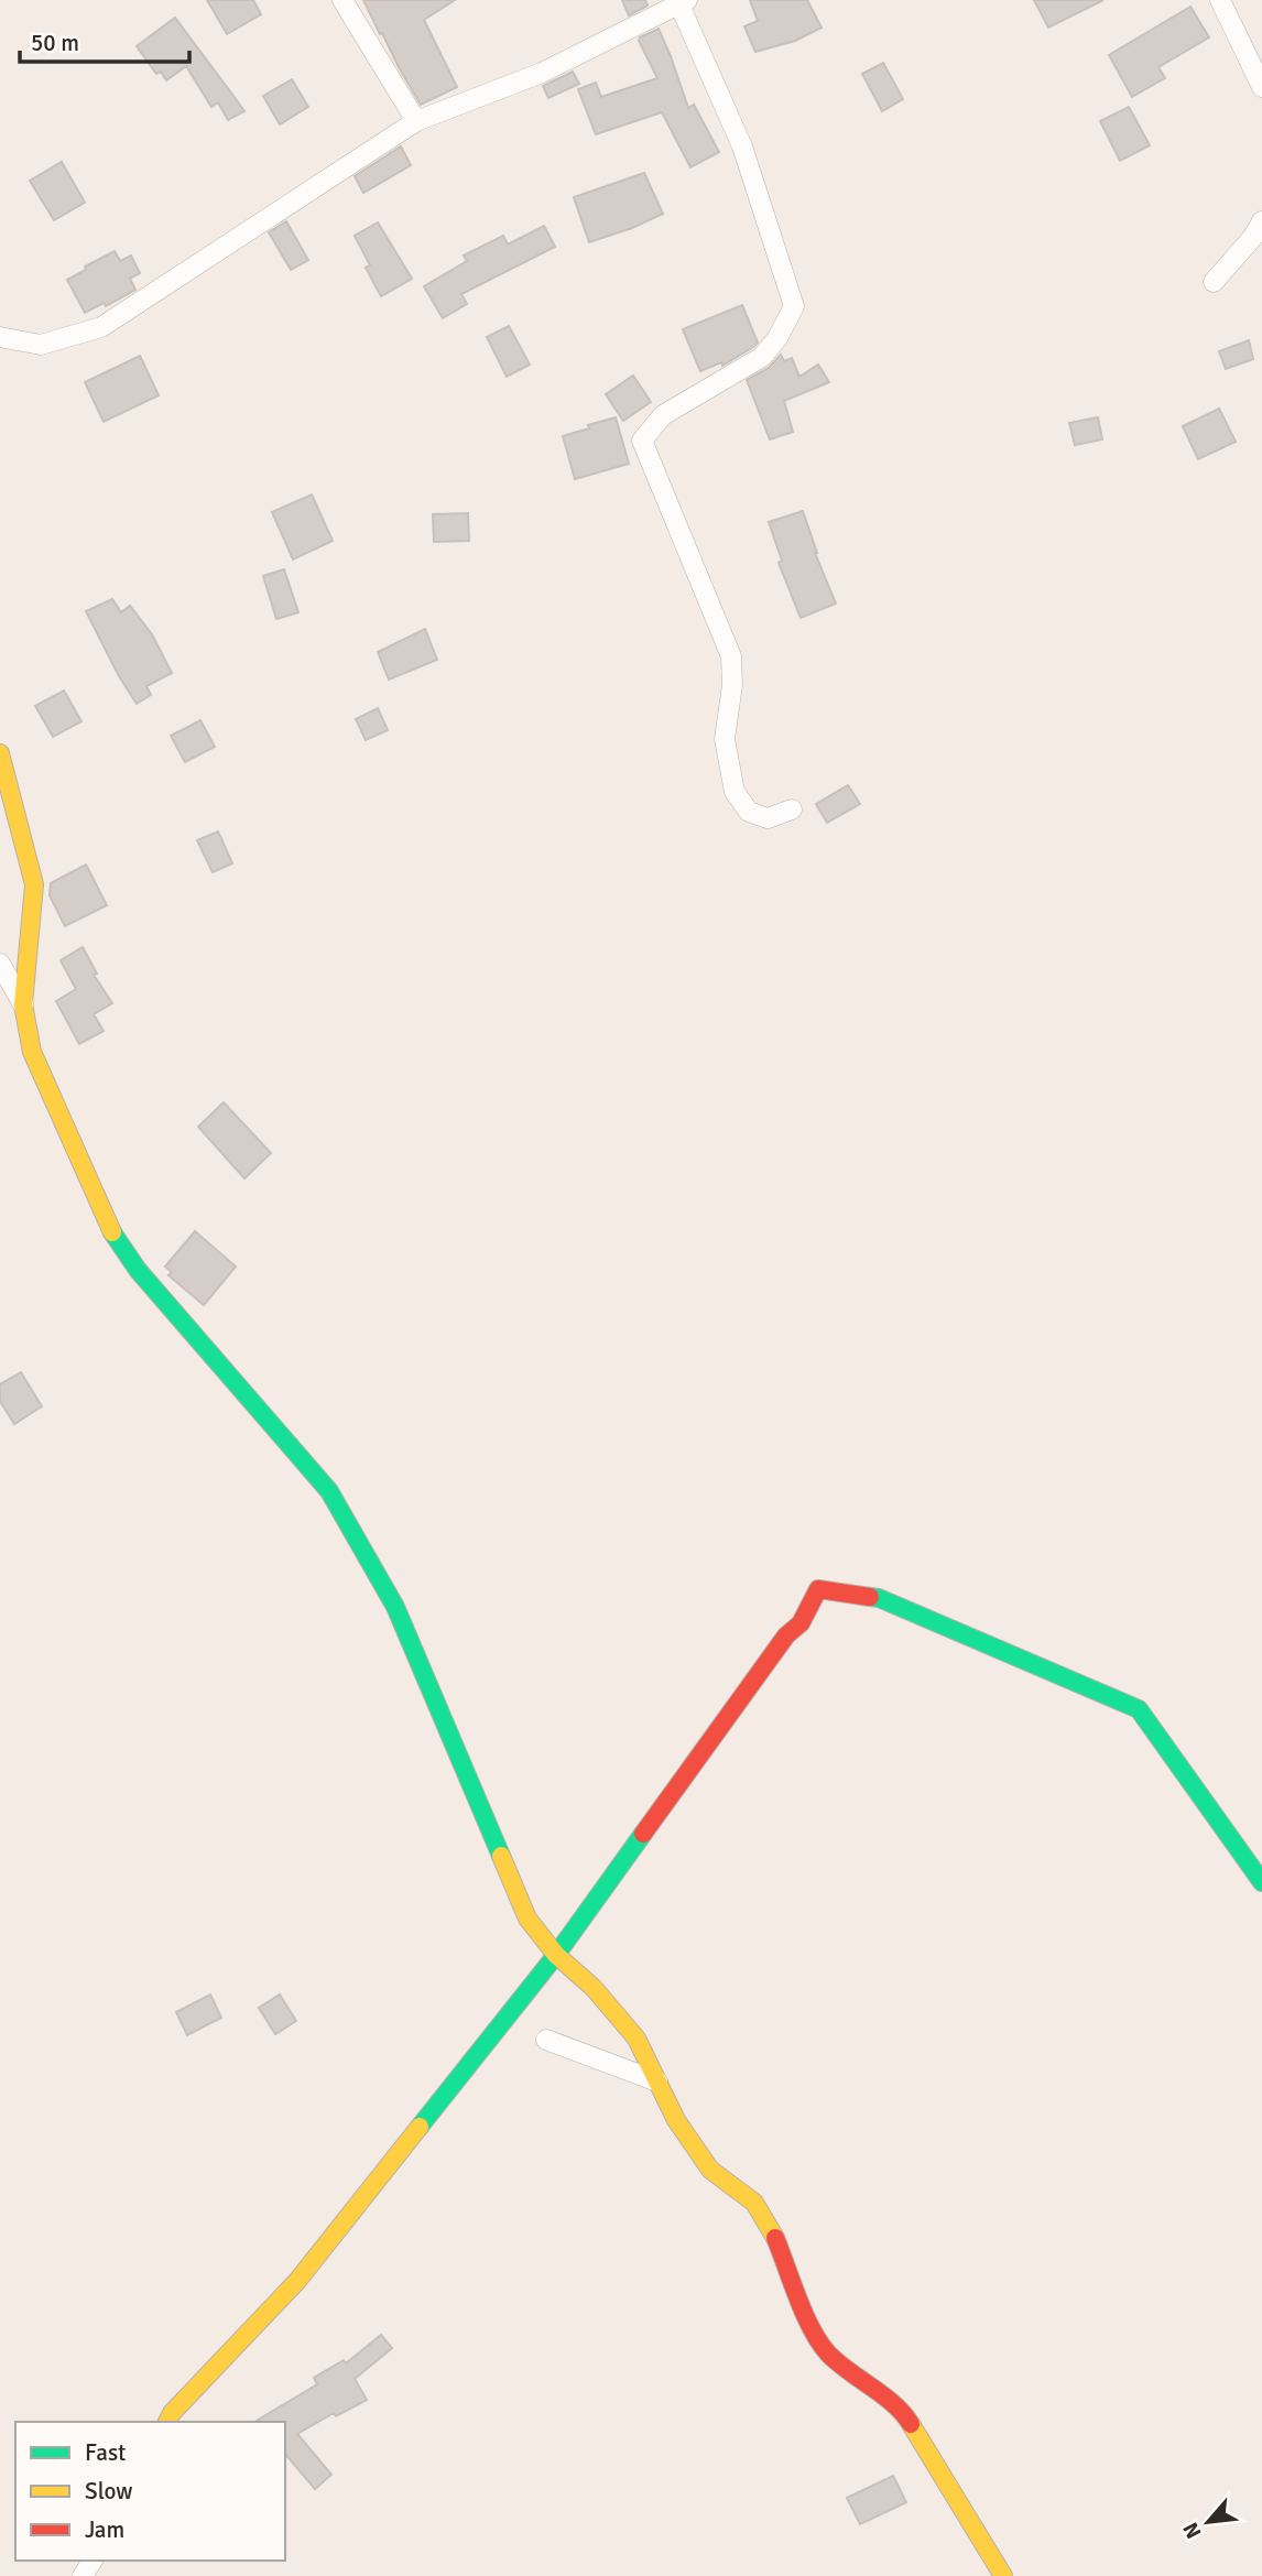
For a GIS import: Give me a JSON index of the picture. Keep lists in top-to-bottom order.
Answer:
{
  "legend": ["Fast", "Slow", "Jam"],
  "scale_bar": "50 m",
  "north": "bottom left"
}
